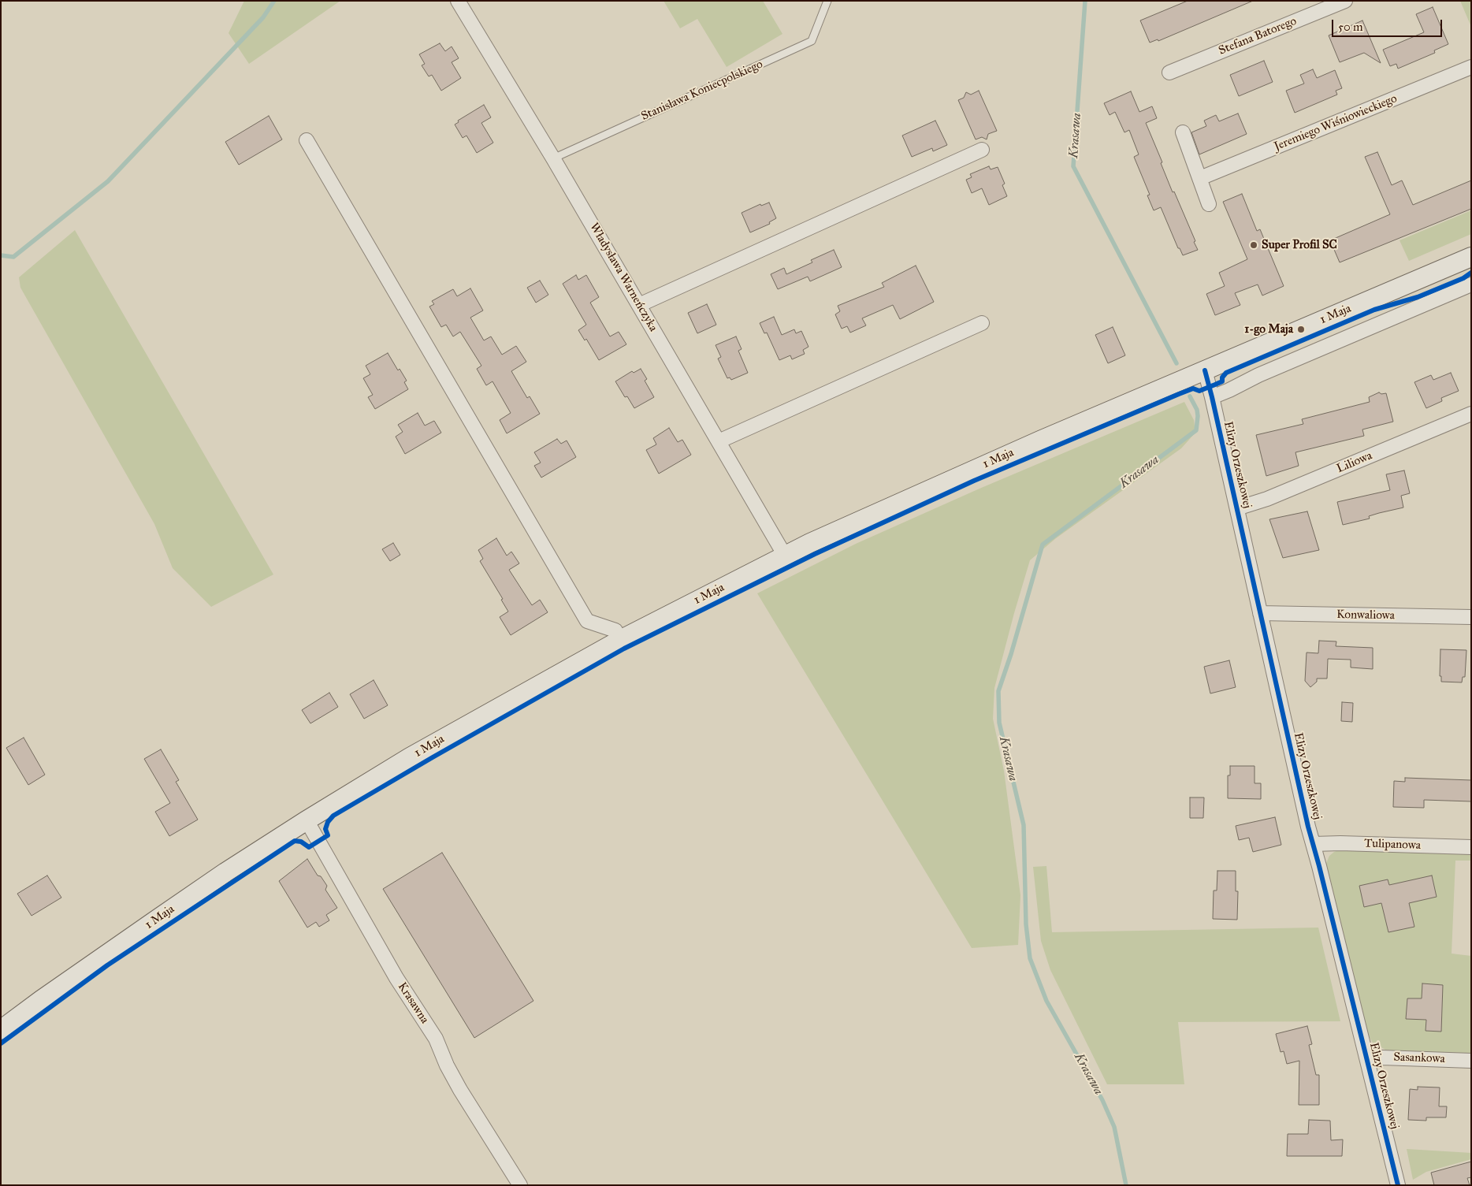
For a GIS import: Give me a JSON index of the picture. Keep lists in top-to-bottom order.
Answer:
{
  "streets": {
    "main road": ["1 Maja"],
    "street": [
      "Stefana Batorego",
      "Jeremiego Wiśniowieckiego",
      "Władysława Warneńczyka",
      "Liliowa",
      "Elizy Orzeszkowej",
      "Konwaliowa",
      "Tulipanowa",
      "Krasawna",
      "Sasankowa"
    ],
    "lane": ["Stanisława Koniecpolskiego"]
  },
  "crossings": [
    ["Stanisława Koniecpolskiego", "Władysława Warneńczyka"],
    ["Władysława Warneńczyka", "1 Maja"],
    ["1 Maja", "Elizy Orzeszkowej"],
    ["1 Maja", "Krasawna"],
    ["Liliowa", "Elizy Orzeszkowej"],
    ["Elizy Orzeszkowej", "Konwaliowa"],
    ["Elizy Orzeszkowej", "Tulipanowa"],
    ["Elizy Orzeszkowej", "Sasankowa"]
  ],
  "water": ["Krasawa"],
  "places": ["Super Profil SC", "1-go Maja"],
  "scale_bar": "50 m"
}
